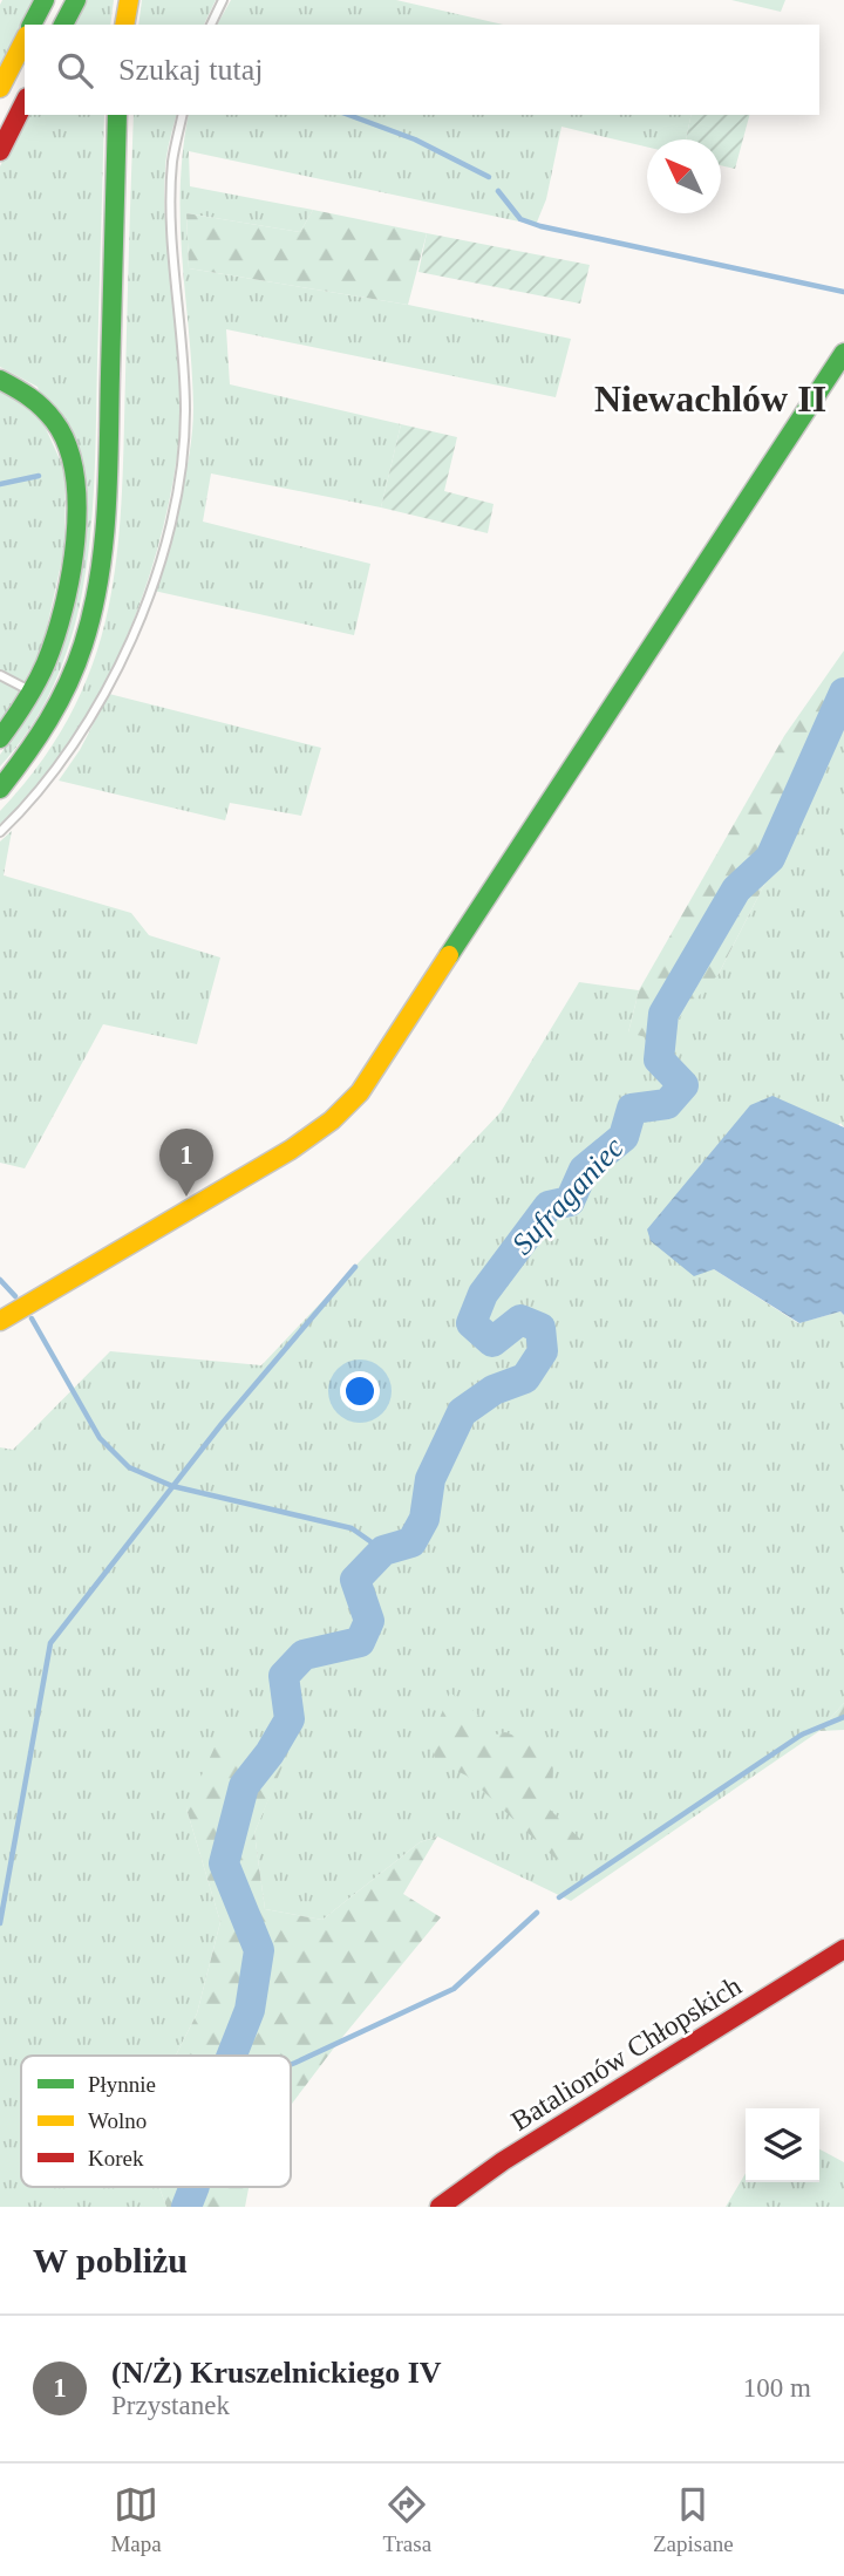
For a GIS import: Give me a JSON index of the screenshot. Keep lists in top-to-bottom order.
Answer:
{
  "streets": {
    "main road": ["Batalionów Chłopskich"]
  },
  "districts": ["Niewachlów II"],
  "water": ["Sufraganiec"],
  "legend": ["Płynnie", "Wolno", "Korek"],
  "north": "top left",
  "page": {
    "search": "Szukaj tutaj",
    "pins": "1",
    "heading": "W pobliżu",
    "list": [
      {
        "mark": "1",
        "name": "(N/Ż) Kruszelnickiego IV",
        "note": "Przystanek",
        "value": "100 m"
      }
    ],
    "nav": ["Mapa", "Trasa", "Zapisane"]
  }
}
